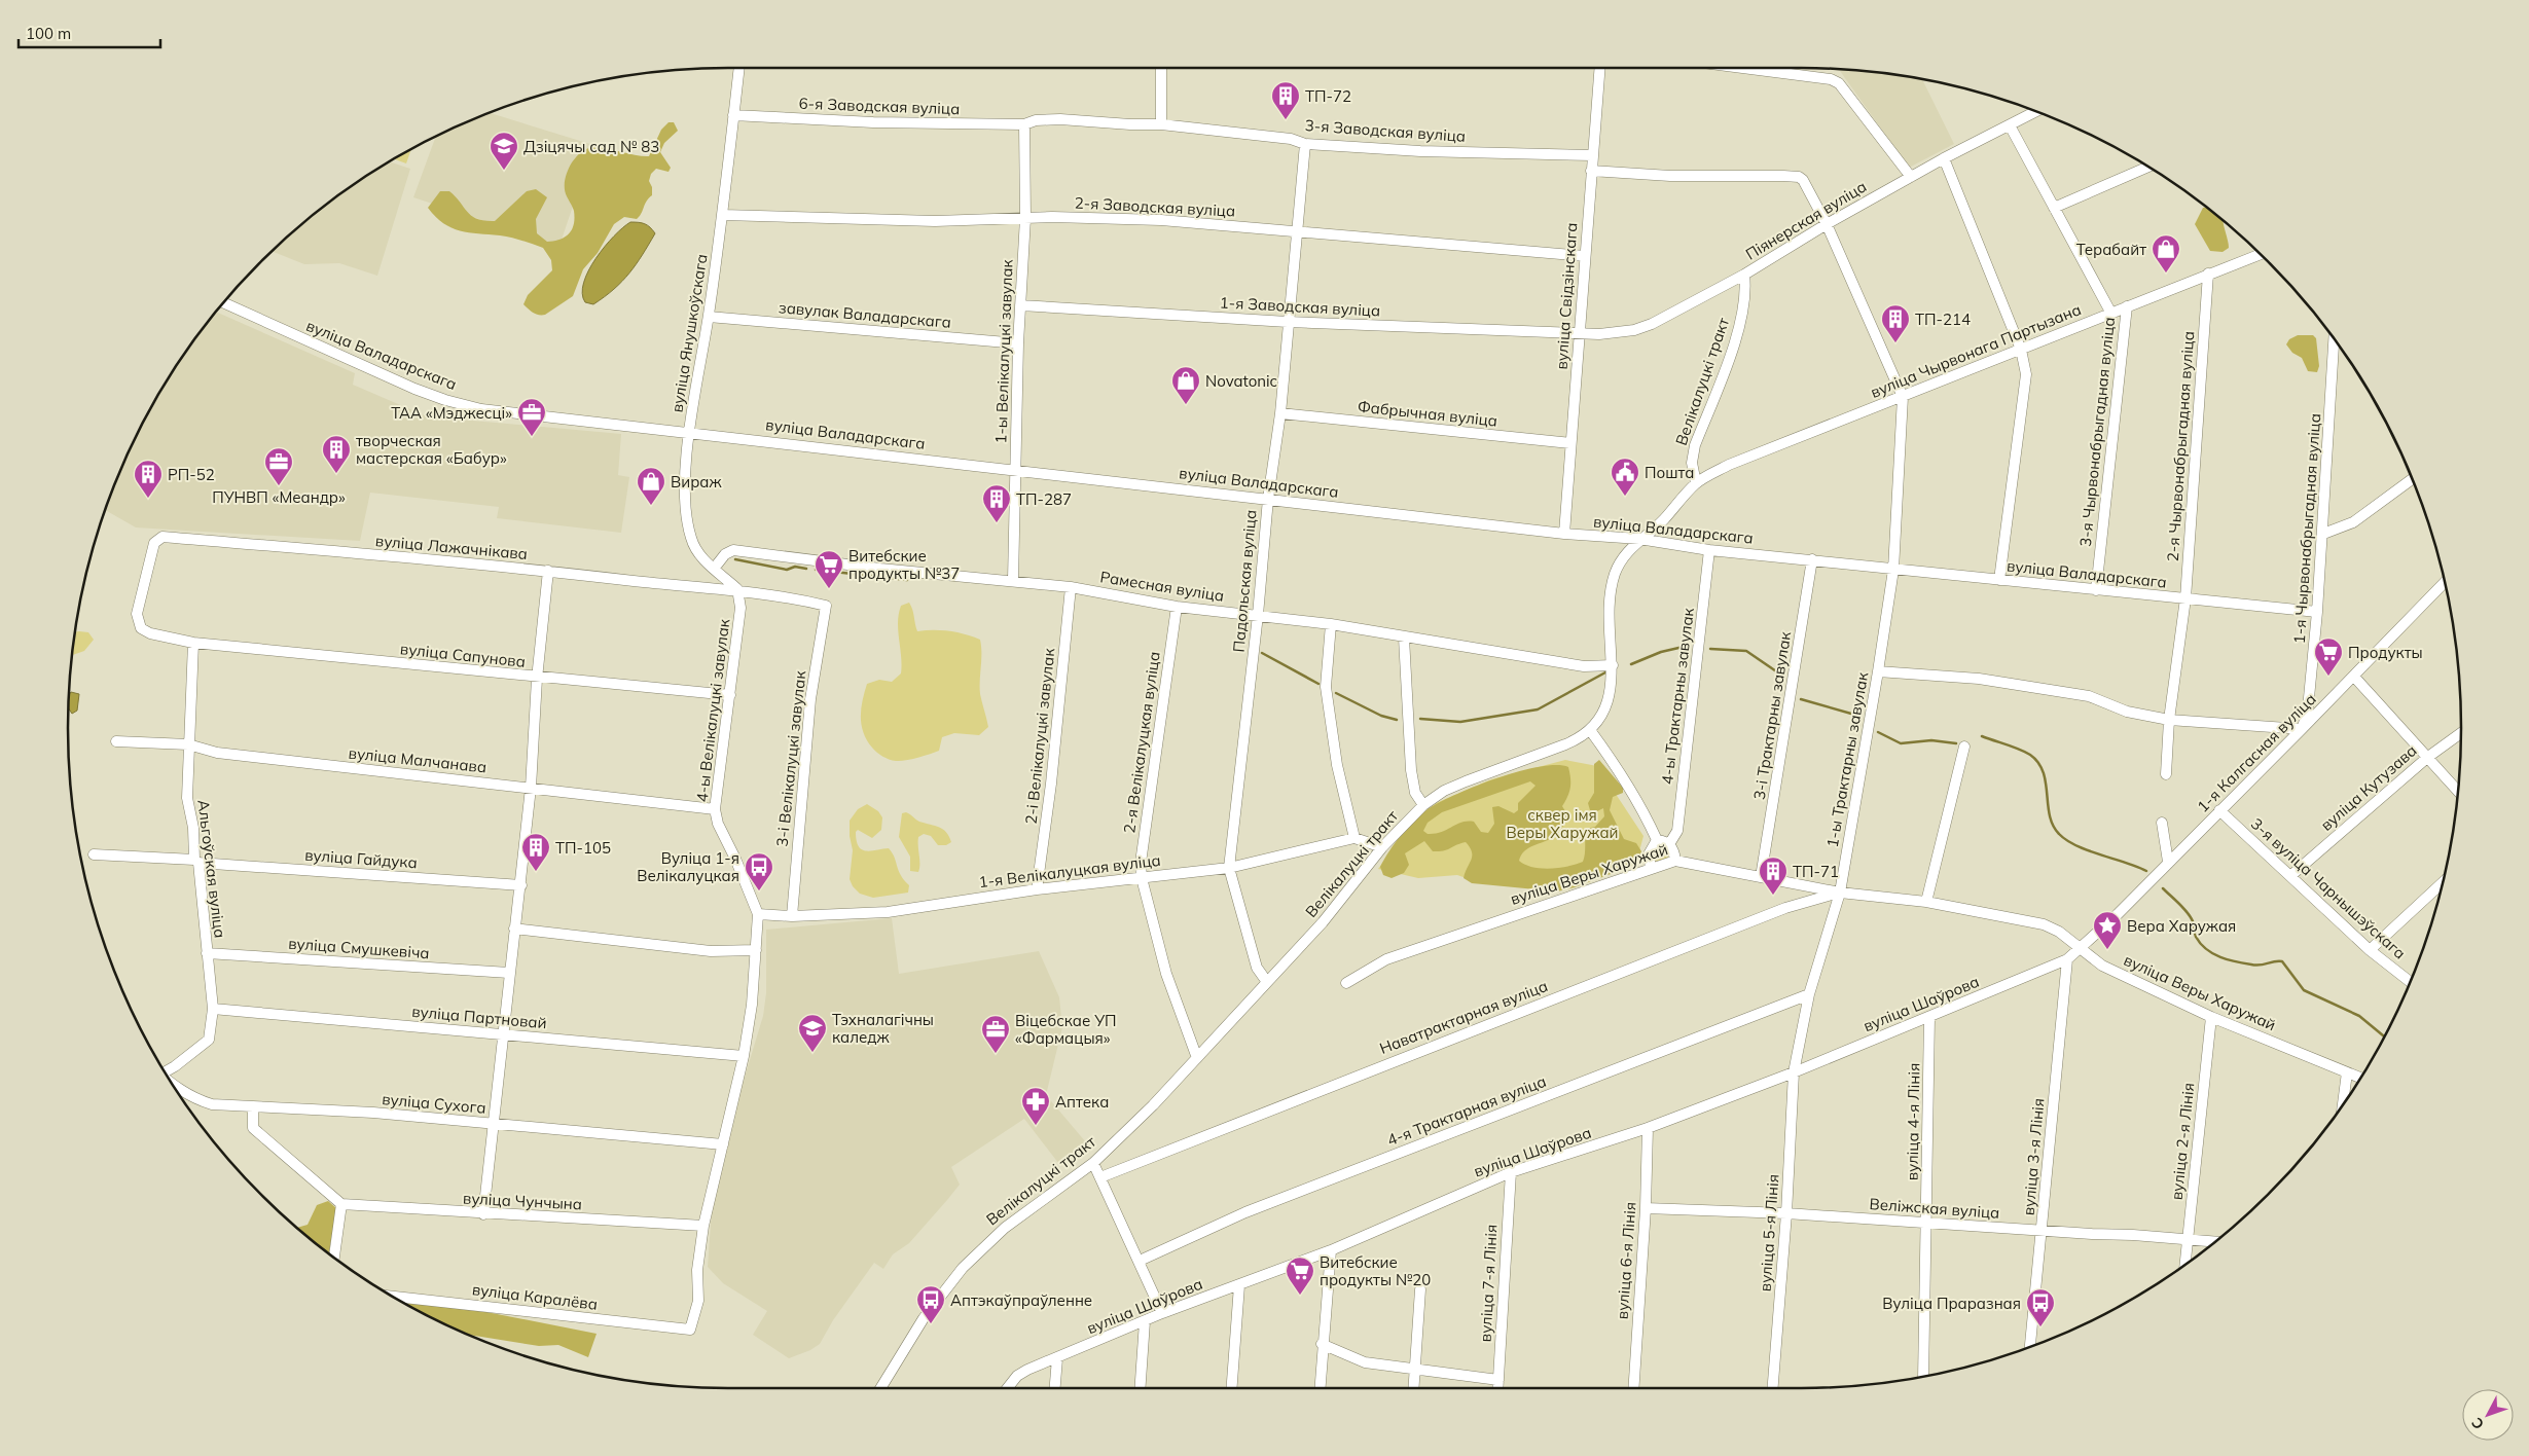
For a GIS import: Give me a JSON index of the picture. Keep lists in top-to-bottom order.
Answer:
{
  "streets": {
    "street": [
      "6-я Заводская вуліца",
      "3-я Заводская вуліца",
      "2-я Заводская вуліца",
      "Піянерская вуліца",
      "вуліца Свідзінскага",
      "1-я Заводская вуліца",
      "завулак Валадарскага",
      "вуліца Янушкоўскага",
      "вуліца Чырвонага Партызана",
      "1-ы Велікалуцкі завулак",
      "вуліца Валадарскага",
      "Велікалуцкі тракт",
      "Фабрычная вуліца",
      "3-я Чырвонабрыгадная вуліца",
      "2-я Чырвонабрыгадная вуліца",
      "1-я Чырвонабрыгадная вуліца",
      "вуліца Лажачнікава",
      "Падольская вуліца",
      "Рамесная вуліца",
      "вуліца Сапунова",
      "4-ы Трактарны завулак",
      "4-ы Велікалуцкі завулак",
      "3-і Трактарны завулак",
      "2-і Велікалуцкі завулак",
      "2-я Велікалуцкая вуліца",
      "1-я Калгасная вуліца",
      "3-і Велікалуцкі завулак",
      "вуліца Малчанава",
      "1-ы Трактарны завулак",
      "вуліца Кутузава",
      "вуліца Гайдука",
      "Альгоўская вуліца",
      "1-я Велікалуцкая вуліца",
      "вуліца Веры Харужай",
      "3-я вуліца Чарнышэўскага",
      "вуліца Смушкевіча",
      "вуліца Шаўрова",
      "вуліца Партновай",
      "Наватрактарная вуліца",
      "вуліца Сухога",
      "4-я Трактарная вуліца",
      "вуліца 4-я Лінія",
      "вуліца 2-я Лінія",
      "вуліца 3-я Лінія",
      "вуліца Чунчына",
      "Веліжская вуліца",
      "вуліца 5-я Лінія",
      "вуліца 6-я Лінія",
      "вуліца 7-я Лінія",
      "вуліца Каралёва"
    ]
  },
  "crossings": [
    ["6-я Заводская вуліца", "3-я Заводская вуліца"],
    ["6-я Заводская вуліца", "вуліца Янушкоўскага"],
    ["6-я Заводская вуліца", "1-ы Велікалуцкі завулак"],
    ["3-я Заводская вуліца", "вуліца Свідзінскага"],
    ["3-я Заводская вуліца", "1-ы Велікалуцкі завулак"],
    ["3-я Заводская вуліца", "Падольская вуліца"],
    ["2-я Заводская вуліца", "вуліца Свідзінскага"],
    ["2-я Заводская вуліца", "вуліца Янушкоўскага"],
    ["2-я Заводская вуліца", "1-ы Велікалуцкі завулак"],
    ["2-я Заводская вуліца", "Падольская вуліца"],
    ["Піянерская вуліца", "вуліца Свідзінскага"],
    ["Піянерская вуліца", "1-я Заводская вуліца"],
    ["Піянерская вуліца", "Велікалуцкі тракт"],
    ["Піянерская вуліца", "3-я Чырвонабрыгадная вуліца"],
    ["вуліца Свідзінскага", "1-я Заводская вуліца"],
    ["вуліца Свідзінскага", "вуліца Валадарскага"],
    ["вуліца Свідзінскага", "Фабрычная вуліца"],
    ["1-я Заводская вуліца", "1-ы Велікалуцкі завулак"],
    ["1-я Заводская вуліца", "Падольская вуліца"],
    ["завулак Валадарскага", "вуліца Янушкоўскага"],
    ["завулак Валадарскага", "1-ы Велікалуцкі завулак"],
    ["вуліца Янушкоўскага", "вуліца Валадарскага"],
    ["вуліца Янушкоўскага", "вуліца Лажачнікава"],
    ["вуліца Янушкоўскага", "Рамесная вуліца"],
    ["вуліца Янушкоўскага", "4-ы Велікалуцкі завулак"],
    ["вуліца Чырвонага Партызана", "Велікалуцкі тракт"],
    ["вуліца Чырвонага Партызана", "3-я Чырвонабрыгадная вуліца"],
    ["вуліца Чырвонага Партызана", "2-я Чырвонабрыгадная вуліца"],
    ["вуліца Чырвонага Партызана", "1-ы Трактарны завулак"],
    ["1-ы Велікалуцкі завулак", "вуліца Валадарскага"],
    ["1-ы Велікалуцкі завулак", "Рамесная вуліца"],
    ["вуліца Валадарскага", "Велікалуцкі тракт"],
    ["вуліца Валадарскага", "3-я Чырвонабрыгадная вуліца"],
    ["вуліца Валадарскага", "2-я Чырвонабрыгадная вуліца"],
    ["вуліца Валадарскага", "1-я Чырвонабрыгадная вуліца"],
    ["вуліца Валадарскага", "Падольская вуліца"],
    ["вуліца Валадарскага", "4-ы Трактарны завулак"],
    ["вуліца Валадарскага", "3-і Трактарны завулак"],
    ["вуліца Валадарскага", "1-ы Трактарны завулак"],
    ["Велікалуцкі тракт", "Падольская вуліца"],
    ["Велікалуцкі тракт", "Рамесная вуліца"],
    ["Велікалуцкі тракт", "2-я Велікалуцкая вуліца"],
    ["Фабрычная вуліца", "Падольская вуліца"],
    ["1-я Чырвонабрыгадная вуліца", "1-я Калгасная вуліца"],
    ["вуліца Лажачнікава", "вуліца Сапунова"],
    ["вуліца Лажачнікава", "4-ы Велікалуцкі завулак"],
    ["вуліца Лажачнікава", "3-і Велікалуцкі завулак"],
    ["Падольская вуліца", "Рамесная вуліца"],
    ["Падольская вуліца", "1-я Велікалуцкая вуліца"],
    ["Рамесная вуліца", "2-і Велікалуцкі завулак"],
    ["Рамесная вуліца", "2-я Велікалуцкая вуліца"],
    ["вуліца Сапунова", "4-ы Велікалуцкі завулак"],
    ["вуліца Сапунова", "Альгоўская вуліца"],
    ["4-ы Велікалуцкі завулак", "вуліца Малчанава"],
    ["4-ы Велікалуцкі завулак", "1-я Велікалуцкая вуліца"],
    ["4-ы Велікалуцкі завулак", "вуліца Партновай"],
    ["4-ы Велікалуцкі завулак", "вуліца Сухога"],
    ["4-ы Велікалуцкі завулак", "вуліца Чунчына"],
    ["4-ы Велікалуцкі завулак", "вуліца Каралёва"],
    ["3-і Трактарны завулак", "вуліца Веры Харужай"],
    ["2-і Велікалуцкі завулак", "1-я Велікалуцкая вуліца"],
    ["2-я Велікалуцкая вуліца", "1-я Велікалуцкая вуліца"],
    ["1-я Калгасная вуліца", "вуліца Веры Харужай"],
    ["1-я Калгасная вуліца", "3-я вуліца Чарнышэўскага"],
    ["1-я Калгасная вуліца", "вуліца Шаўрова"],
    ["3-і Велікалуцкі завулак", "1-я Велікалуцкая вуліца"],
    ["вуліца Малчанава", "Альгоўская вуліца"],
    ["1-ы Трактарны завулак", "вуліца Веры Харужай"],
    ["1-ы Трактарны завулак", "вуліца Шаўрова"],
    ["1-ы Трактарны завулак", "Наватрактарная вуліца"],
    ["1-ы Трактарны завулак", "4-я Трактарная вуліца"],
    ["1-ы Трактарны завулак", "вуліца 5-я Лінія"],
    ["вуліца Кутузава", "3-я вуліца Чарнышэўскага"],
    ["вуліца Гайдука", "Альгоўская вуліца"],
    ["Альгоўская вуліца", "вуліца Смушкевіча"],
    ["Альгоўская вуліца", "вуліца Партновай"],
    ["вуліца Веры Харужай", "вуліца Шаўрова"],
    ["вуліца Веры Харужай", "Наватрактарная вуліца"],
    ["вуліца Веры Харужай", "вуліца 2-я Лінія"],
    ["вуліца Шаўрова", "вуліца 4-я Лінія"],
    ["вуліца Шаўрова", "вуліца 3-я Лінія"],
    ["вуліца Шаўрова", "вуліца 5-я Лінія"],
    ["вуліца Шаўрова", "вуліца 6-я Лінія"],
    ["вуліца Шаўрова", "вуліца 7-я Лінія"],
    ["вуліца 4-я Лінія", "Веліжская вуліца"],
    ["вуліца 2-я Лінія", "Веліжская вуліца"],
    ["вуліца 3-я Лінія", "Веліжская вуліца"],
    ["Веліжская вуліца", "вуліца 5-я Лінія"],
    ["Веліжская вуліца", "вуліца 6-я Лінія"]
  ],
  "parks": ["сквер імя Веры Харужай"],
  "places": {
    "building": [
      "ТП-72",
      "ТП-214",
      "творческая мастерская «Бабур»",
      "РП-52",
      "ТП-287",
      "ТП-105",
      "ТП-71"
    ],
    "school or university": ["Дзіцячы сад № 83", "Тэхналагічны каледж"],
    "shop": ["Терабайт", "Novatonic", "Вираж"],
    "office": ["ТАА «Мэджесці»", "ПУНВП «Меандр»", "Віцебскае УП «Фармацыя»"],
    "public building": ["Пошта"],
    "supermarket": ["Витебские продукты №37", "Продукты", "Витебские продукты №20"],
    "bus stop": ["Вуліца 1-я Велікалуцкая", "Аптэкаўпраўленне", "Вуліца Праразная"],
    "place": ["Вера Харужая"],
    "pharmacy": ["Аптека"]
  },
  "scale_bar": "100 m",
  "north": "bottom left"
}
